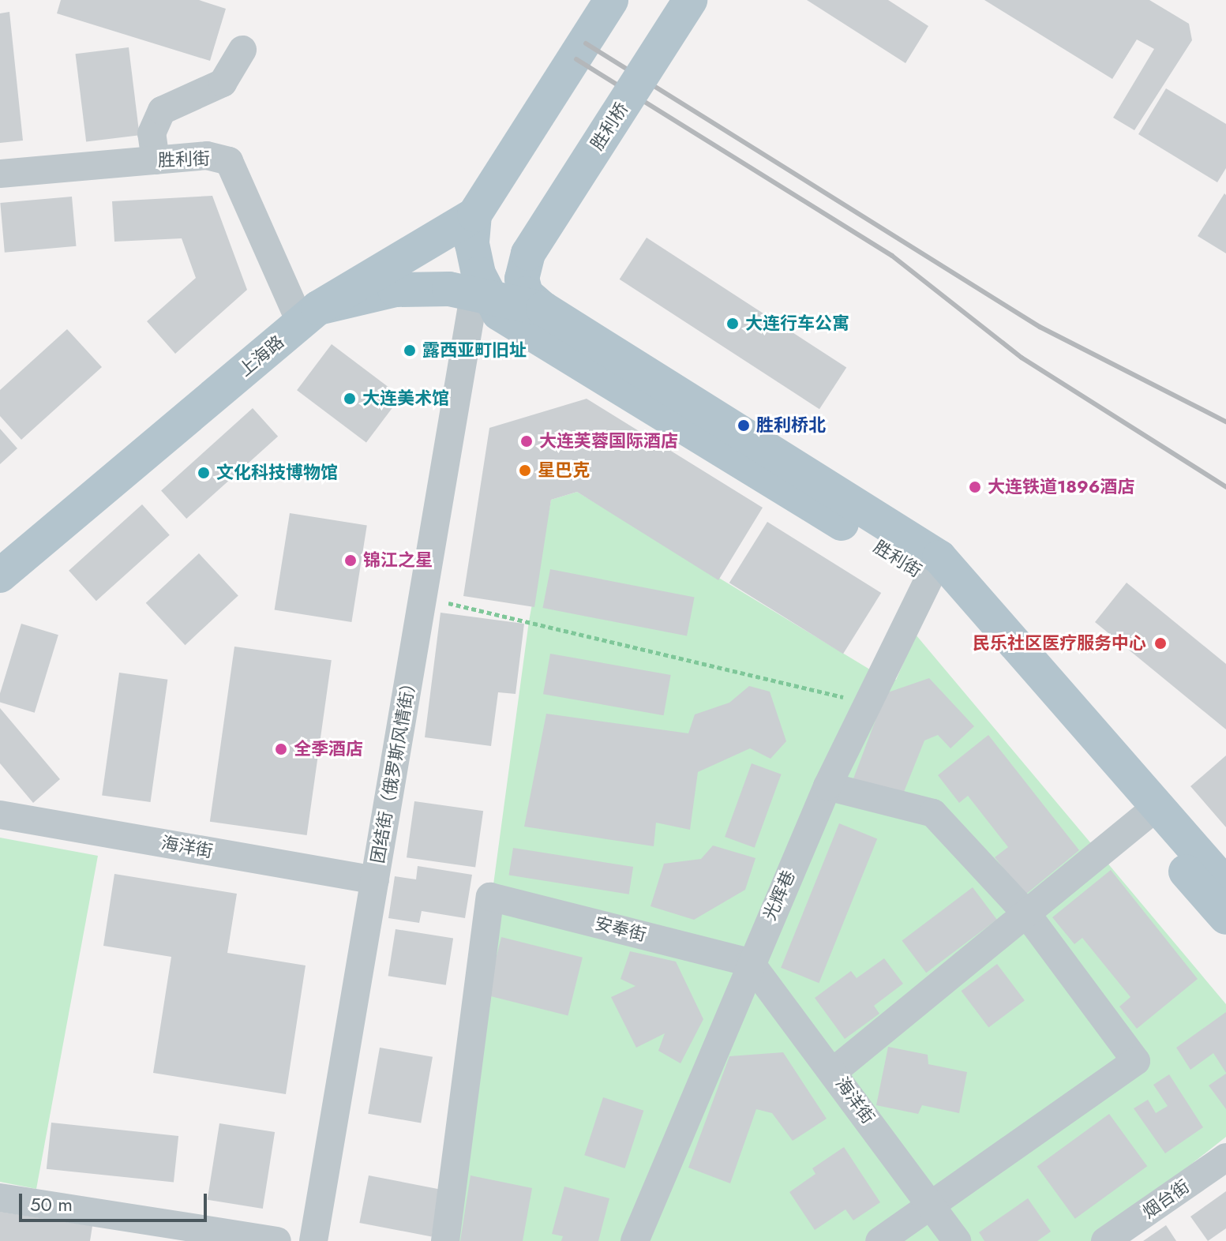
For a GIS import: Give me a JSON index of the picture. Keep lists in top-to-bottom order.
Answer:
{
  "streets": {
    "main road": ["胜利桥", "胜利街", "上海路"],
    "street": [
      "团结街（俄罗斯风情街）",
      "海洋街",
      "光辉巷",
      "安奉街",
      "烟台街"
    ]
  },
  "crossings": [
    ["胜利桥", "胜利街"],
    ["胜利街", "上海路"],
    ["胜利街", "团结街（俄罗斯风情街）"],
    ["胜利街", "光辉巷"],
    ["团结街（俄罗斯风情街）", "海洋街"],
    ["海洋街", "光辉巷"],
    ["海洋街", "安奉街"],
    ["光辉巷", "安奉街"]
  ],
  "places": [
    "大连行车公寓",
    "露西亚町旧址",
    "大连美术馆",
    "胜利桥北",
    "大连芙蓉国际酒店",
    "星巴克",
    "文化科技博物馆",
    "大连铁道1896酒店",
    "锦江之星",
    "民乐社区医疗服务中心",
    "全季酒店"
  ],
  "scale_bar": "50 m"
}
